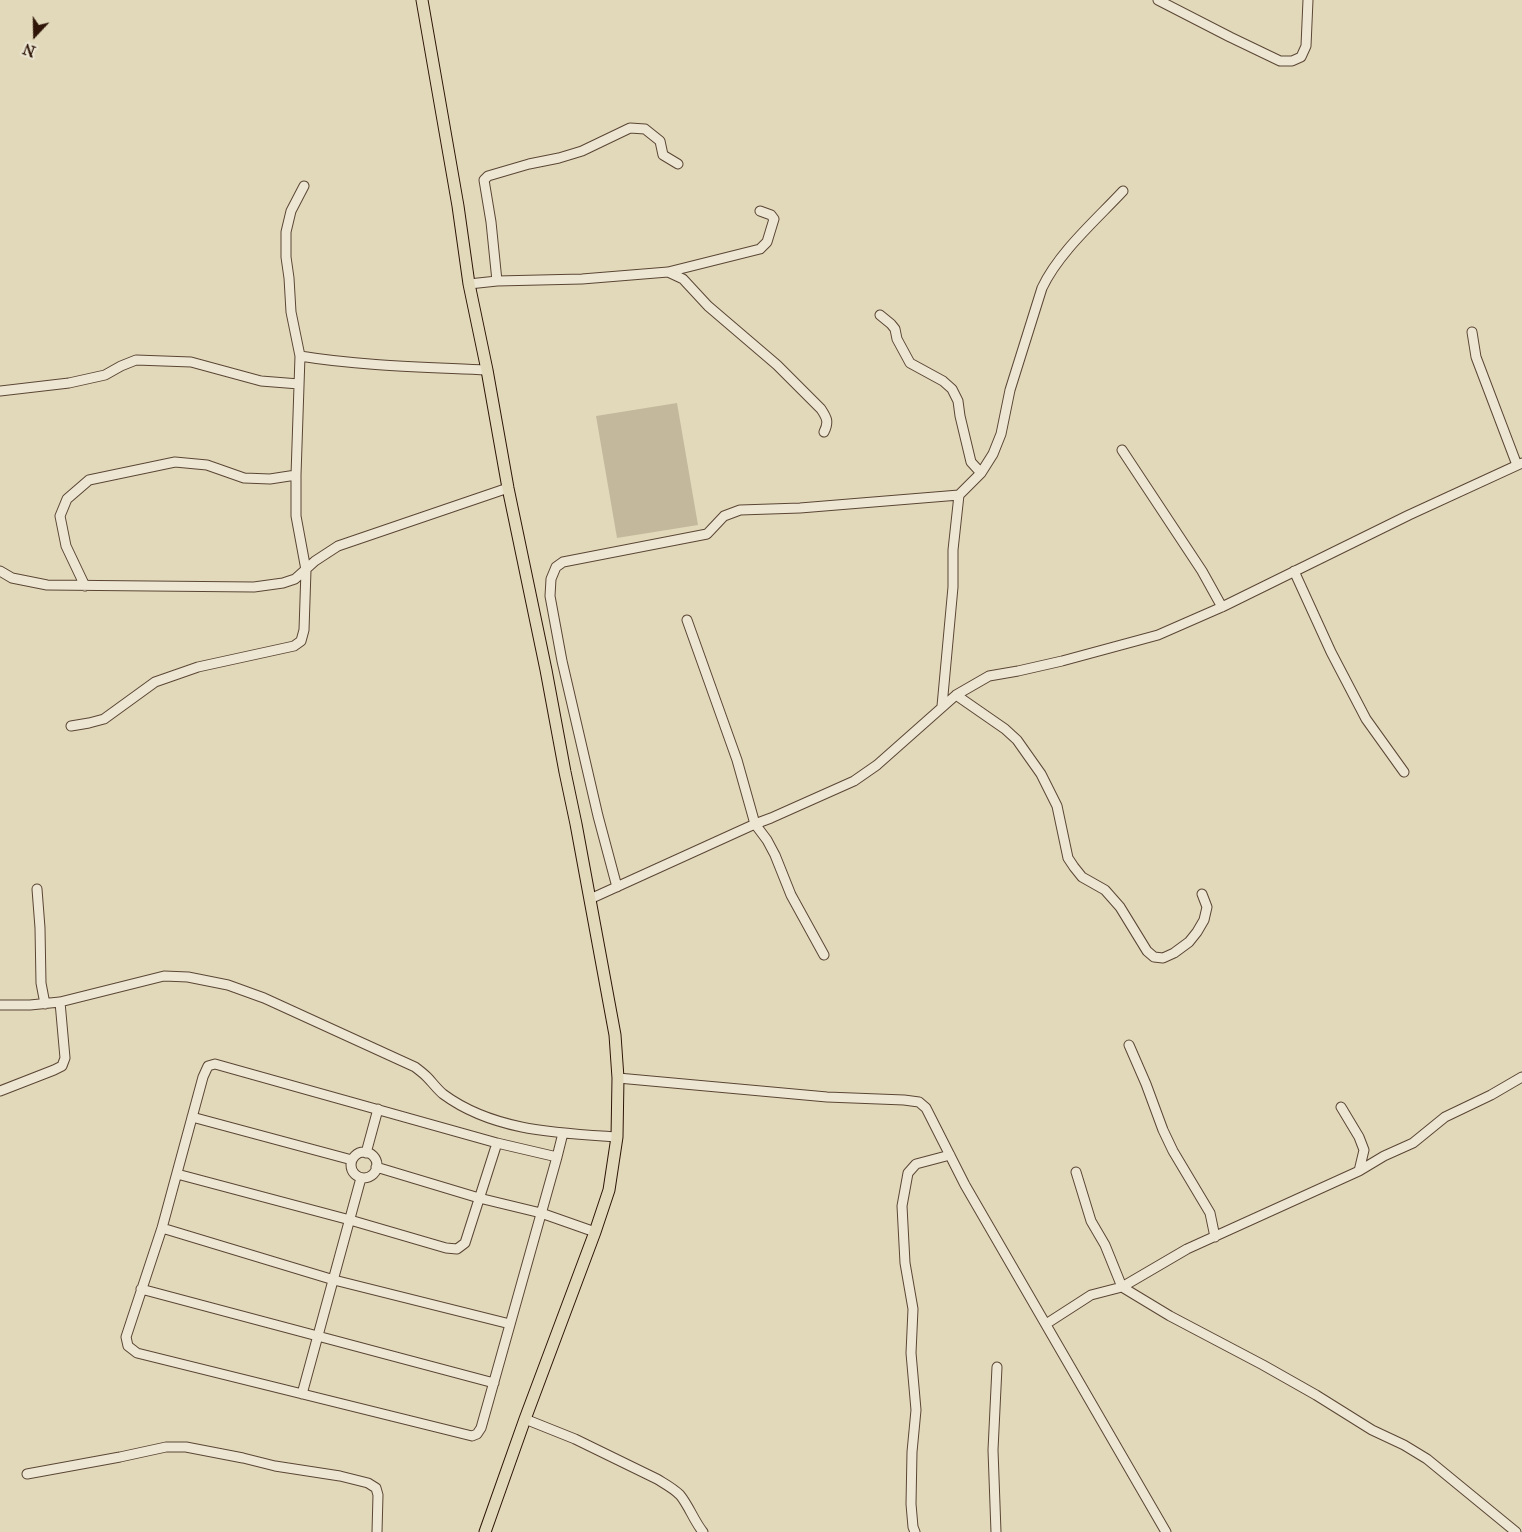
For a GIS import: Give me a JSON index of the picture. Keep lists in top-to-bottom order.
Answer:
{
  "north": "bottom"
}
